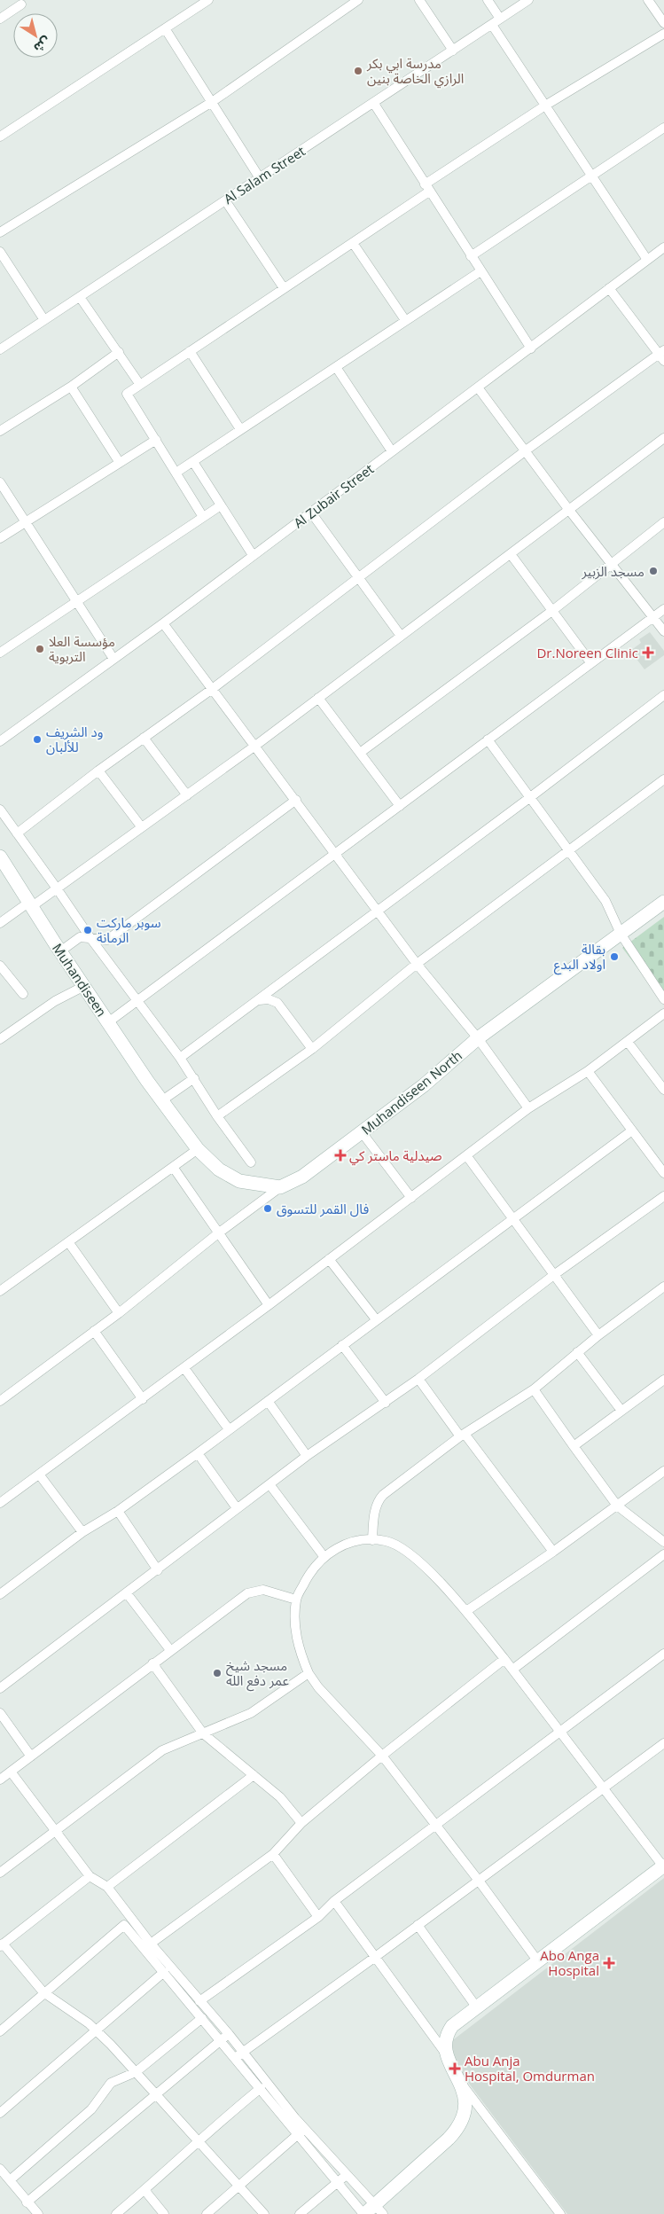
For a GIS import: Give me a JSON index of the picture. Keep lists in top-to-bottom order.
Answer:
{
  "streets": {
    "main road": ["Muhandiseen", "Muhandiseen North"],
    "street": ["Al Salam Street", "Al Zubair Street"]
  },
  "places": {
    "other": [
      "مدرسة ابي بكر الرازي الخاصة بنين",
      "مسجد الزبير",
      "مؤسسة العلا التربوية",
      "ود الشريف للألبان",
      "سوبر ماركت الرمانة",
      "بقالة اولاد البدع",
      "فال القمر للتسوق",
      "مسجد شيخ عمر دفع الله"
    ],
    "health": [
      "Dr.Noreen Clinic",
      "صيدلية ماستر كي",
      "Abo Anga Hospital",
      "Abu Anja Hospital, Omdurman"
    ]
  },
  "north": "bottom right"
}
